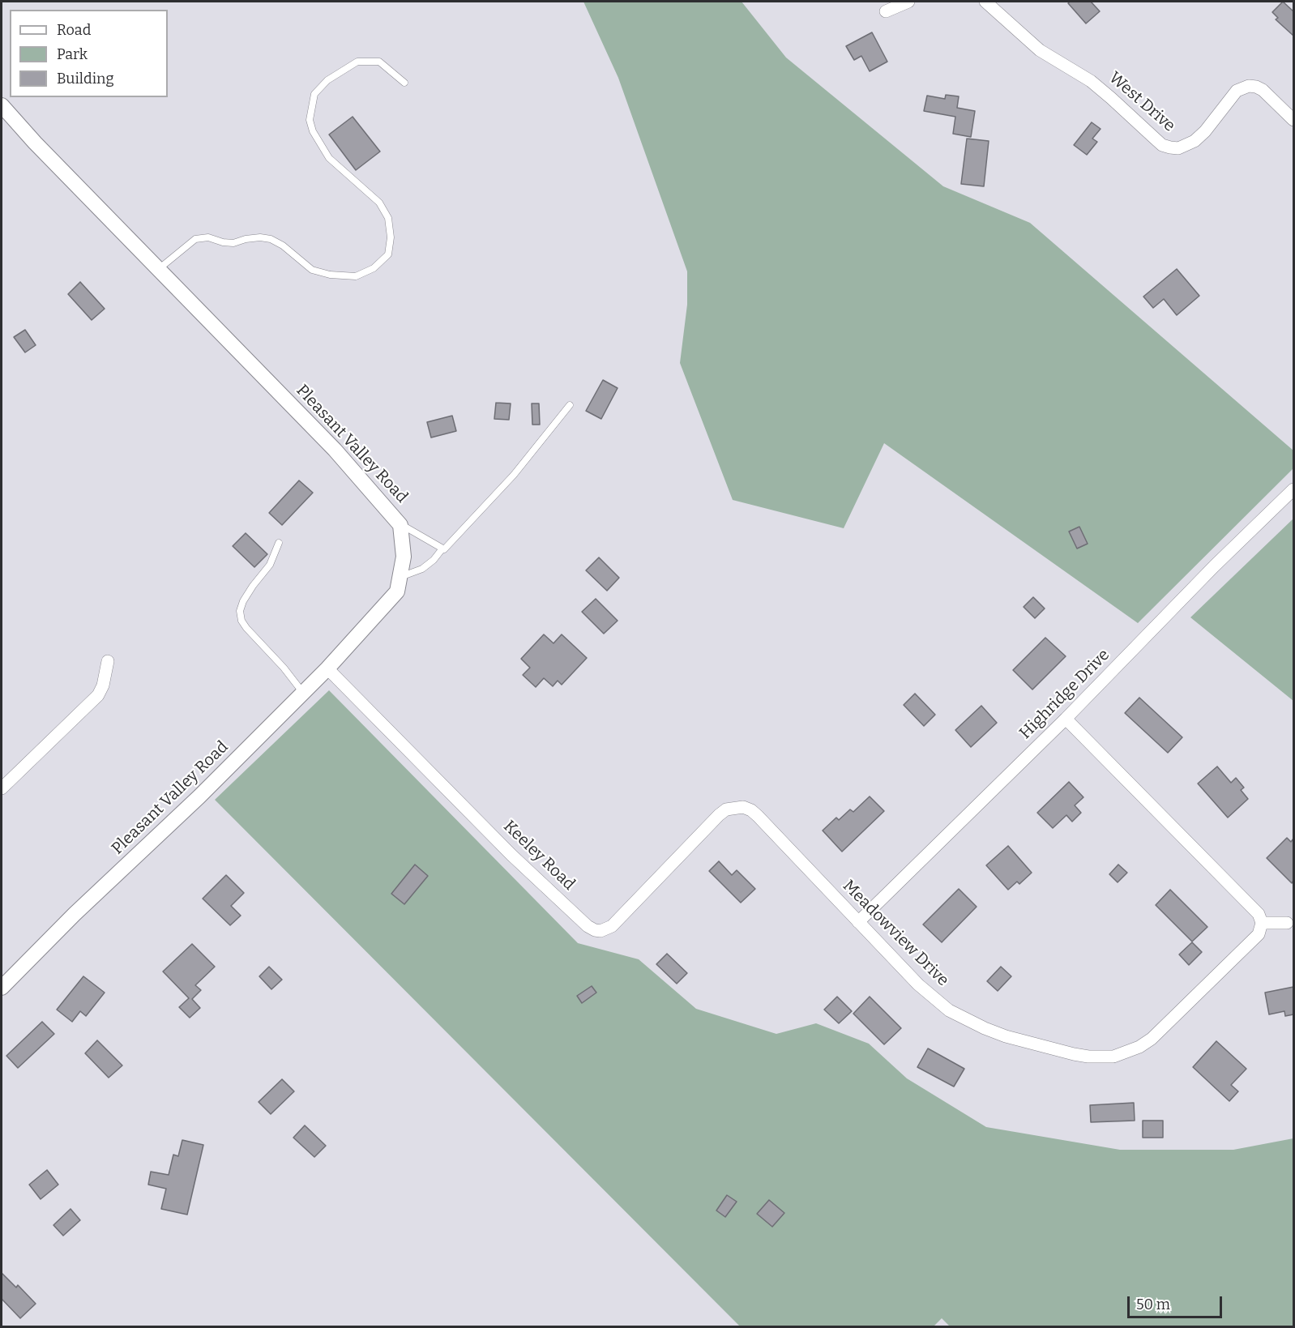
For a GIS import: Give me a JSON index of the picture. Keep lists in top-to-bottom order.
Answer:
{
  "streets": {
    "street": [
      "West Drive",
      "Pleasant Valley Road",
      "Highridge Drive",
      "Keeley Road",
      "Meadowview Drive"
    ]
  },
  "crossings": [
    ["Pleasant Valley Road", "Keeley Road"],
    ["Highridge Drive", "Meadowview Drive"],
    ["Keeley Road", "Meadowview Drive"]
  ],
  "legend": ["Road", "Park", "Building"],
  "scale_bar": "50 m"
}
